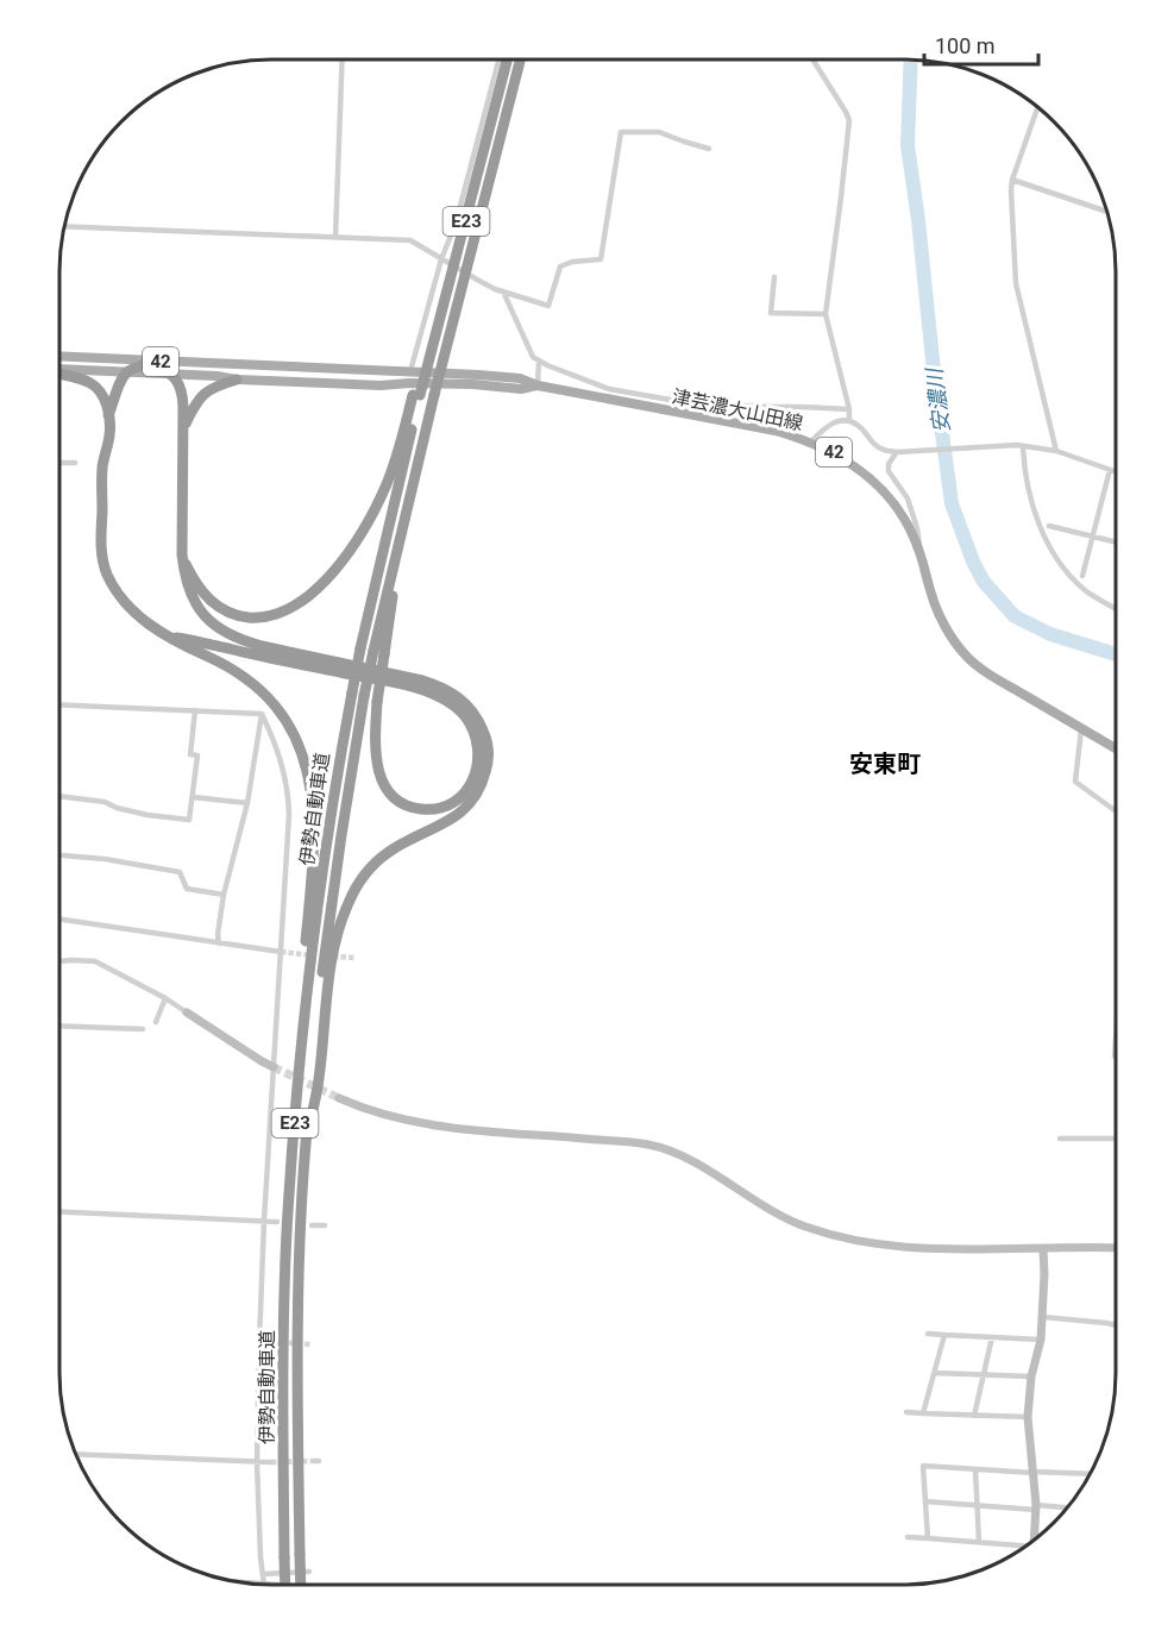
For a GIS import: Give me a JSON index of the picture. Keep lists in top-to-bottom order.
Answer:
{
  "streets": {
    "highway": ["E23", "伊勢自動車道"],
    "main road": ["42", "津芸濃大山田線"]
  },
  "crossings": [
    ["E23", "伊勢自動車道"]
  ],
  "districts": ["安東町"],
  "water": ["安濃川"],
  "scale_bar": "100 m"
}
